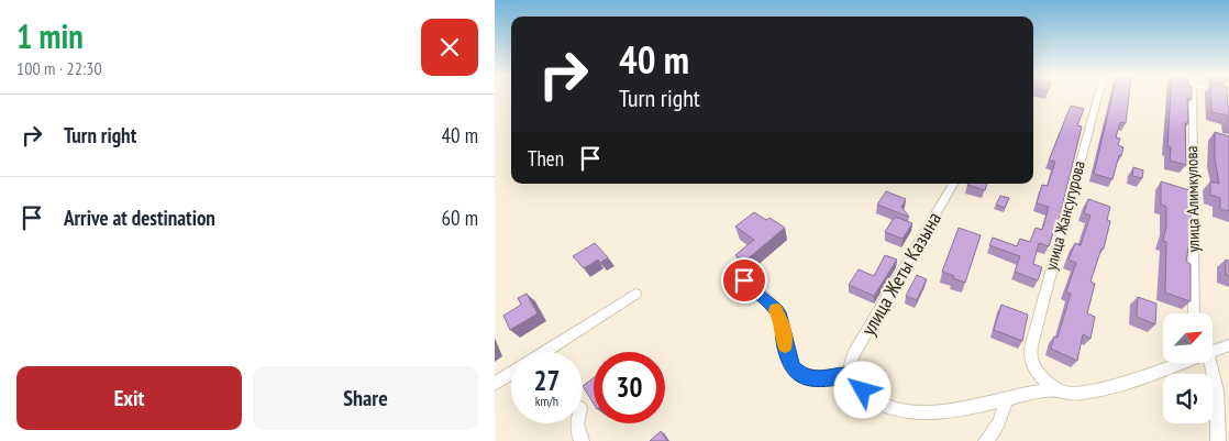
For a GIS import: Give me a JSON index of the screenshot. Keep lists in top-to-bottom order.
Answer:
{
  "streets": {
    "street": ["улица Алимкулова", "улица Жансугурова", "улица Жеты Казына"]
  },
  "north": "top right",
  "page": {
    "heading": ["1 min", "100 m · 22:30"],
    "turn": ["40 m", "Turn right"],
    "list": [
      {
        "name": "Turn right",
        "value": "40 m"
      },
      {
        "name": "Arrive at destination",
        "value": "60 m"
      }
    ],
    "then": "Then",
    "speed": "27 km/h",
    "limit": "30",
    "buttons": ["Exit", "Share"]
  }
}
